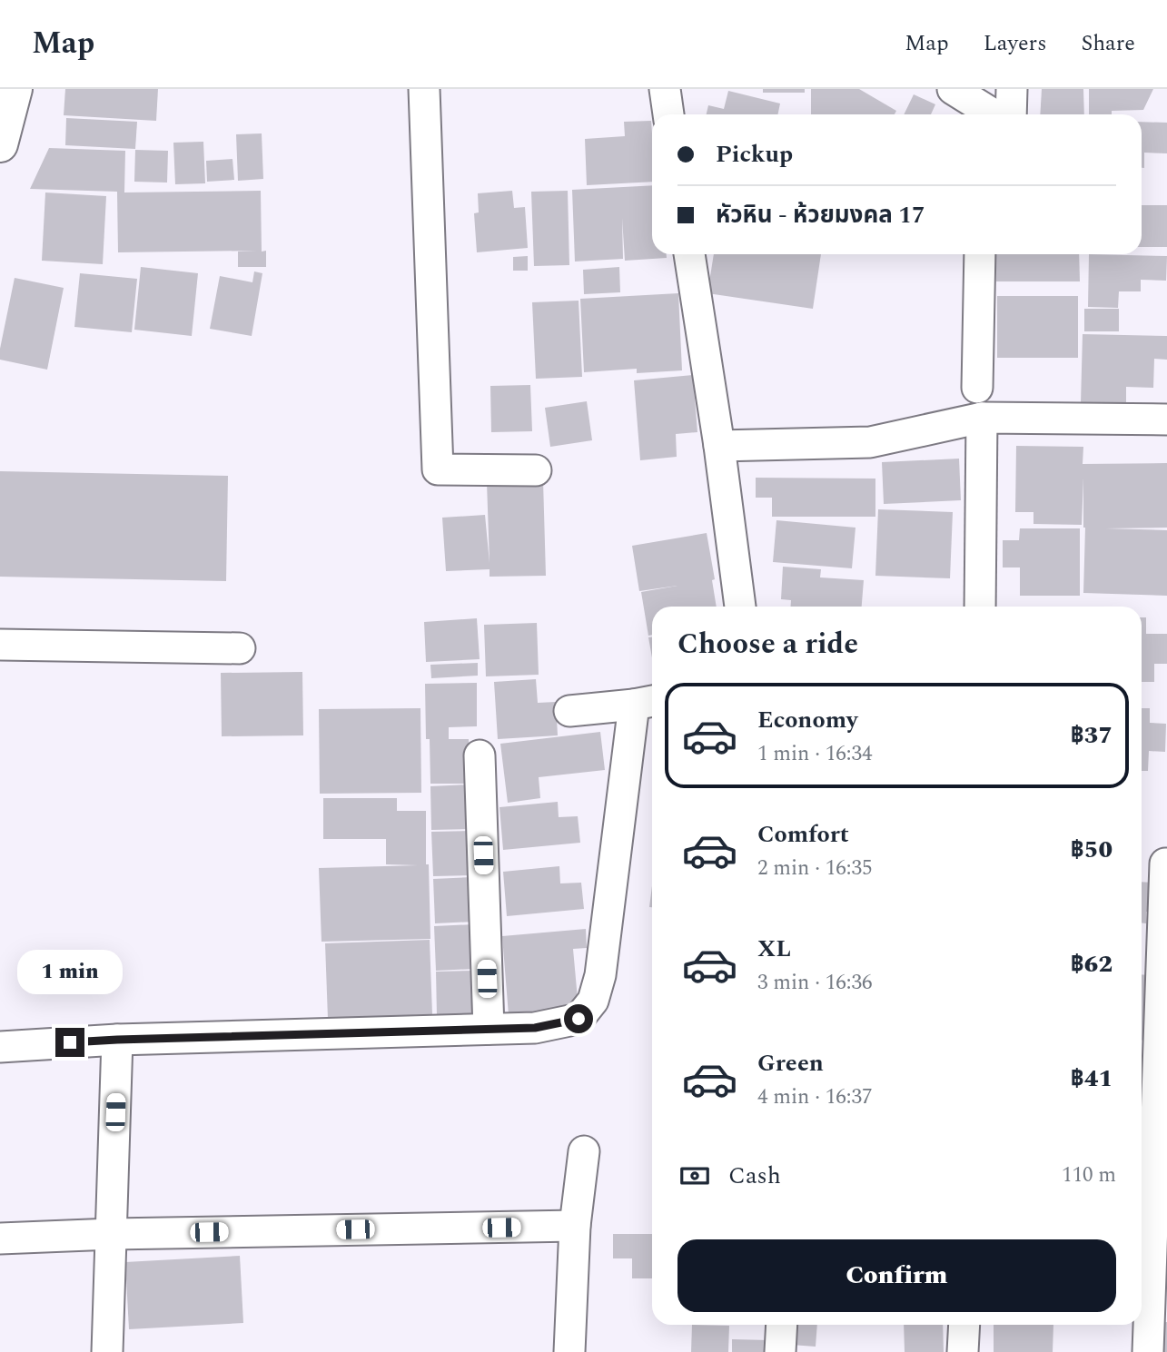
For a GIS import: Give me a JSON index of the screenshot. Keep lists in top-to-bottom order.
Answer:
{
  "page": {
    "header": "Map",
    "nav": ["Map", "Layers", "Share"],
    "banner": ["Pickup", "หัวหิน - ห้วยมงคล 17"],
    "heading": "Choose a ride",
    "list": [
      {
        "name": "Economy",
        "note": "1 min · 16:34",
        "value": "฿37"
      },
      {
        "name": "Comfort",
        "note": "2 min · 16:35",
        "value": "฿50"
      },
      {
        "name": "XL",
        "note": "3 min · 16:36",
        "value": "฿62"
      },
      {
        "name": "Green",
        "note": "4 min · 16:37",
        "value": "฿41"
      }
    ],
    "bubble": "1 min",
    "pay": ["Cash", "110 m"],
    "buttons": "Confirm"
  }
}
